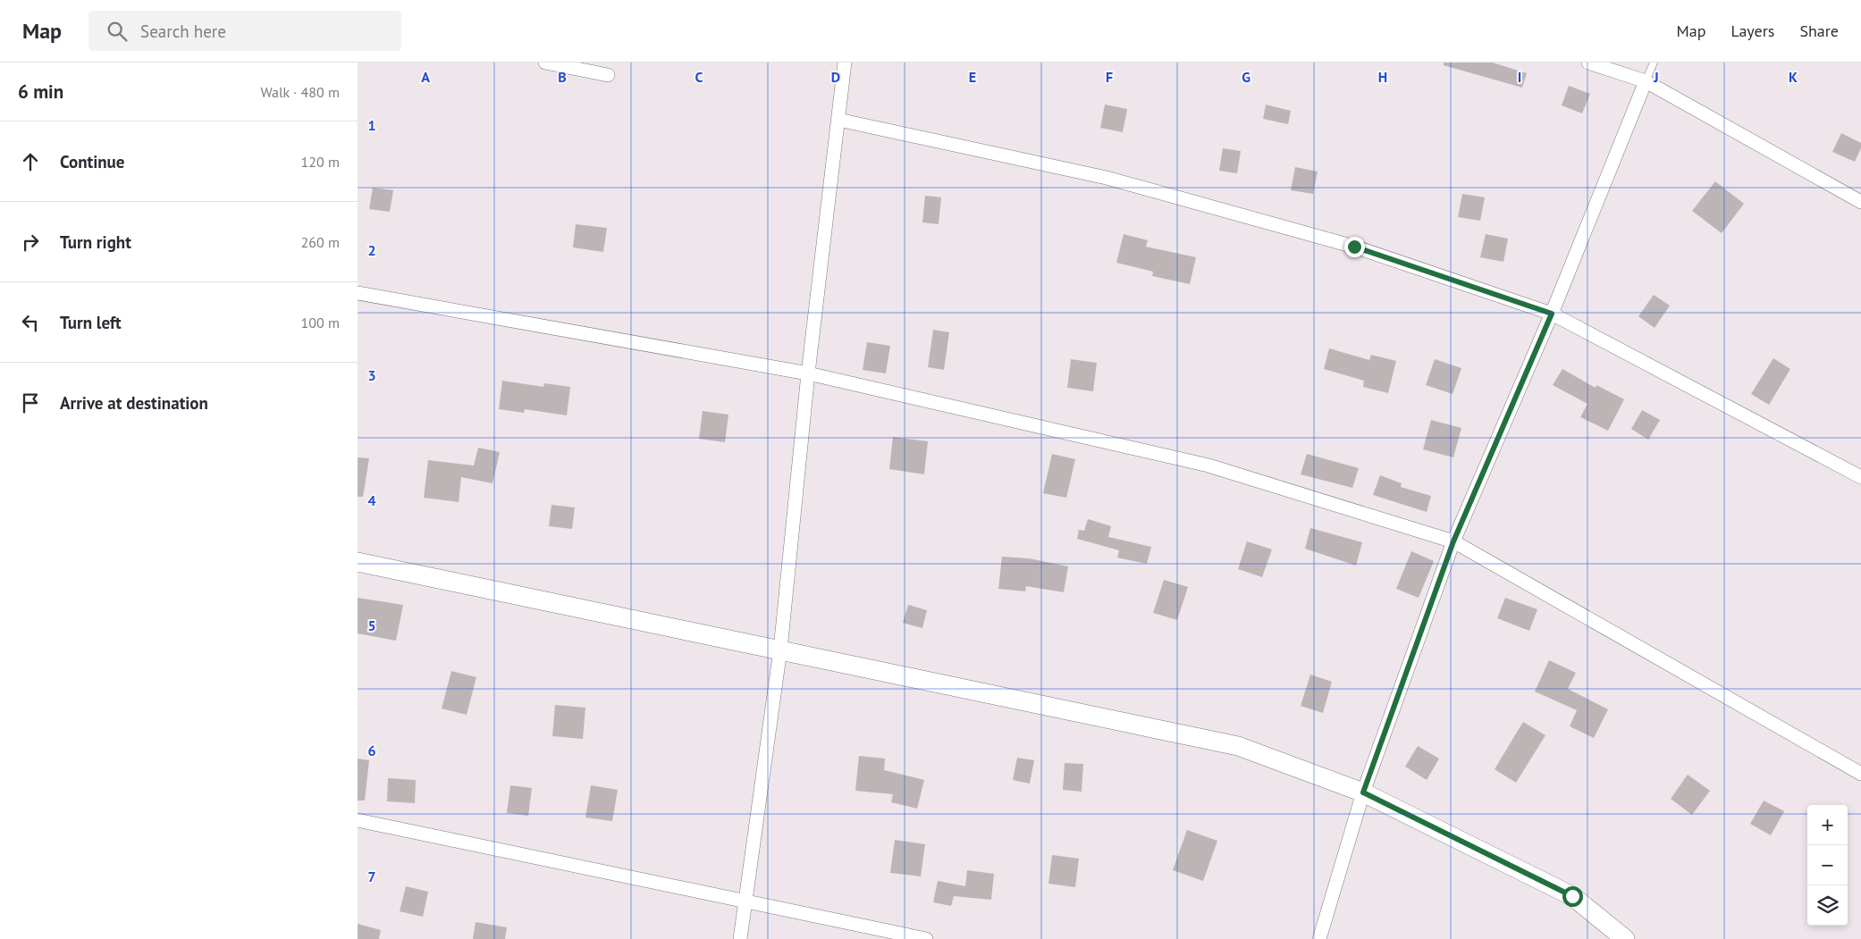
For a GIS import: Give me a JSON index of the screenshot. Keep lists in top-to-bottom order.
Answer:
{
  "page": {
    "header": "Map",
    "search": "Search here",
    "nav": ["Map", "Layers", "Share"],
    "heading": ["6 min", "Walk · 480 m"],
    "list": [
      ["Continue", "120 m"],
      ["Turn right", "260 m"],
      ["Turn left", "100 m"],
      "Arrive at destination"
    ],
    "map_buttons": ["+", "−"]
  },
  "grid": {
    "columns": [
      "A",
      "B",
      "C",
      "D",
      "E",
      "F",
      "G",
      "H",
      "I",
      "J",
      "K"
    ],
    "rows": [
      "1",
      "2",
      "3",
      "4",
      "5",
      "6",
      "7"
    ]
  }
}
